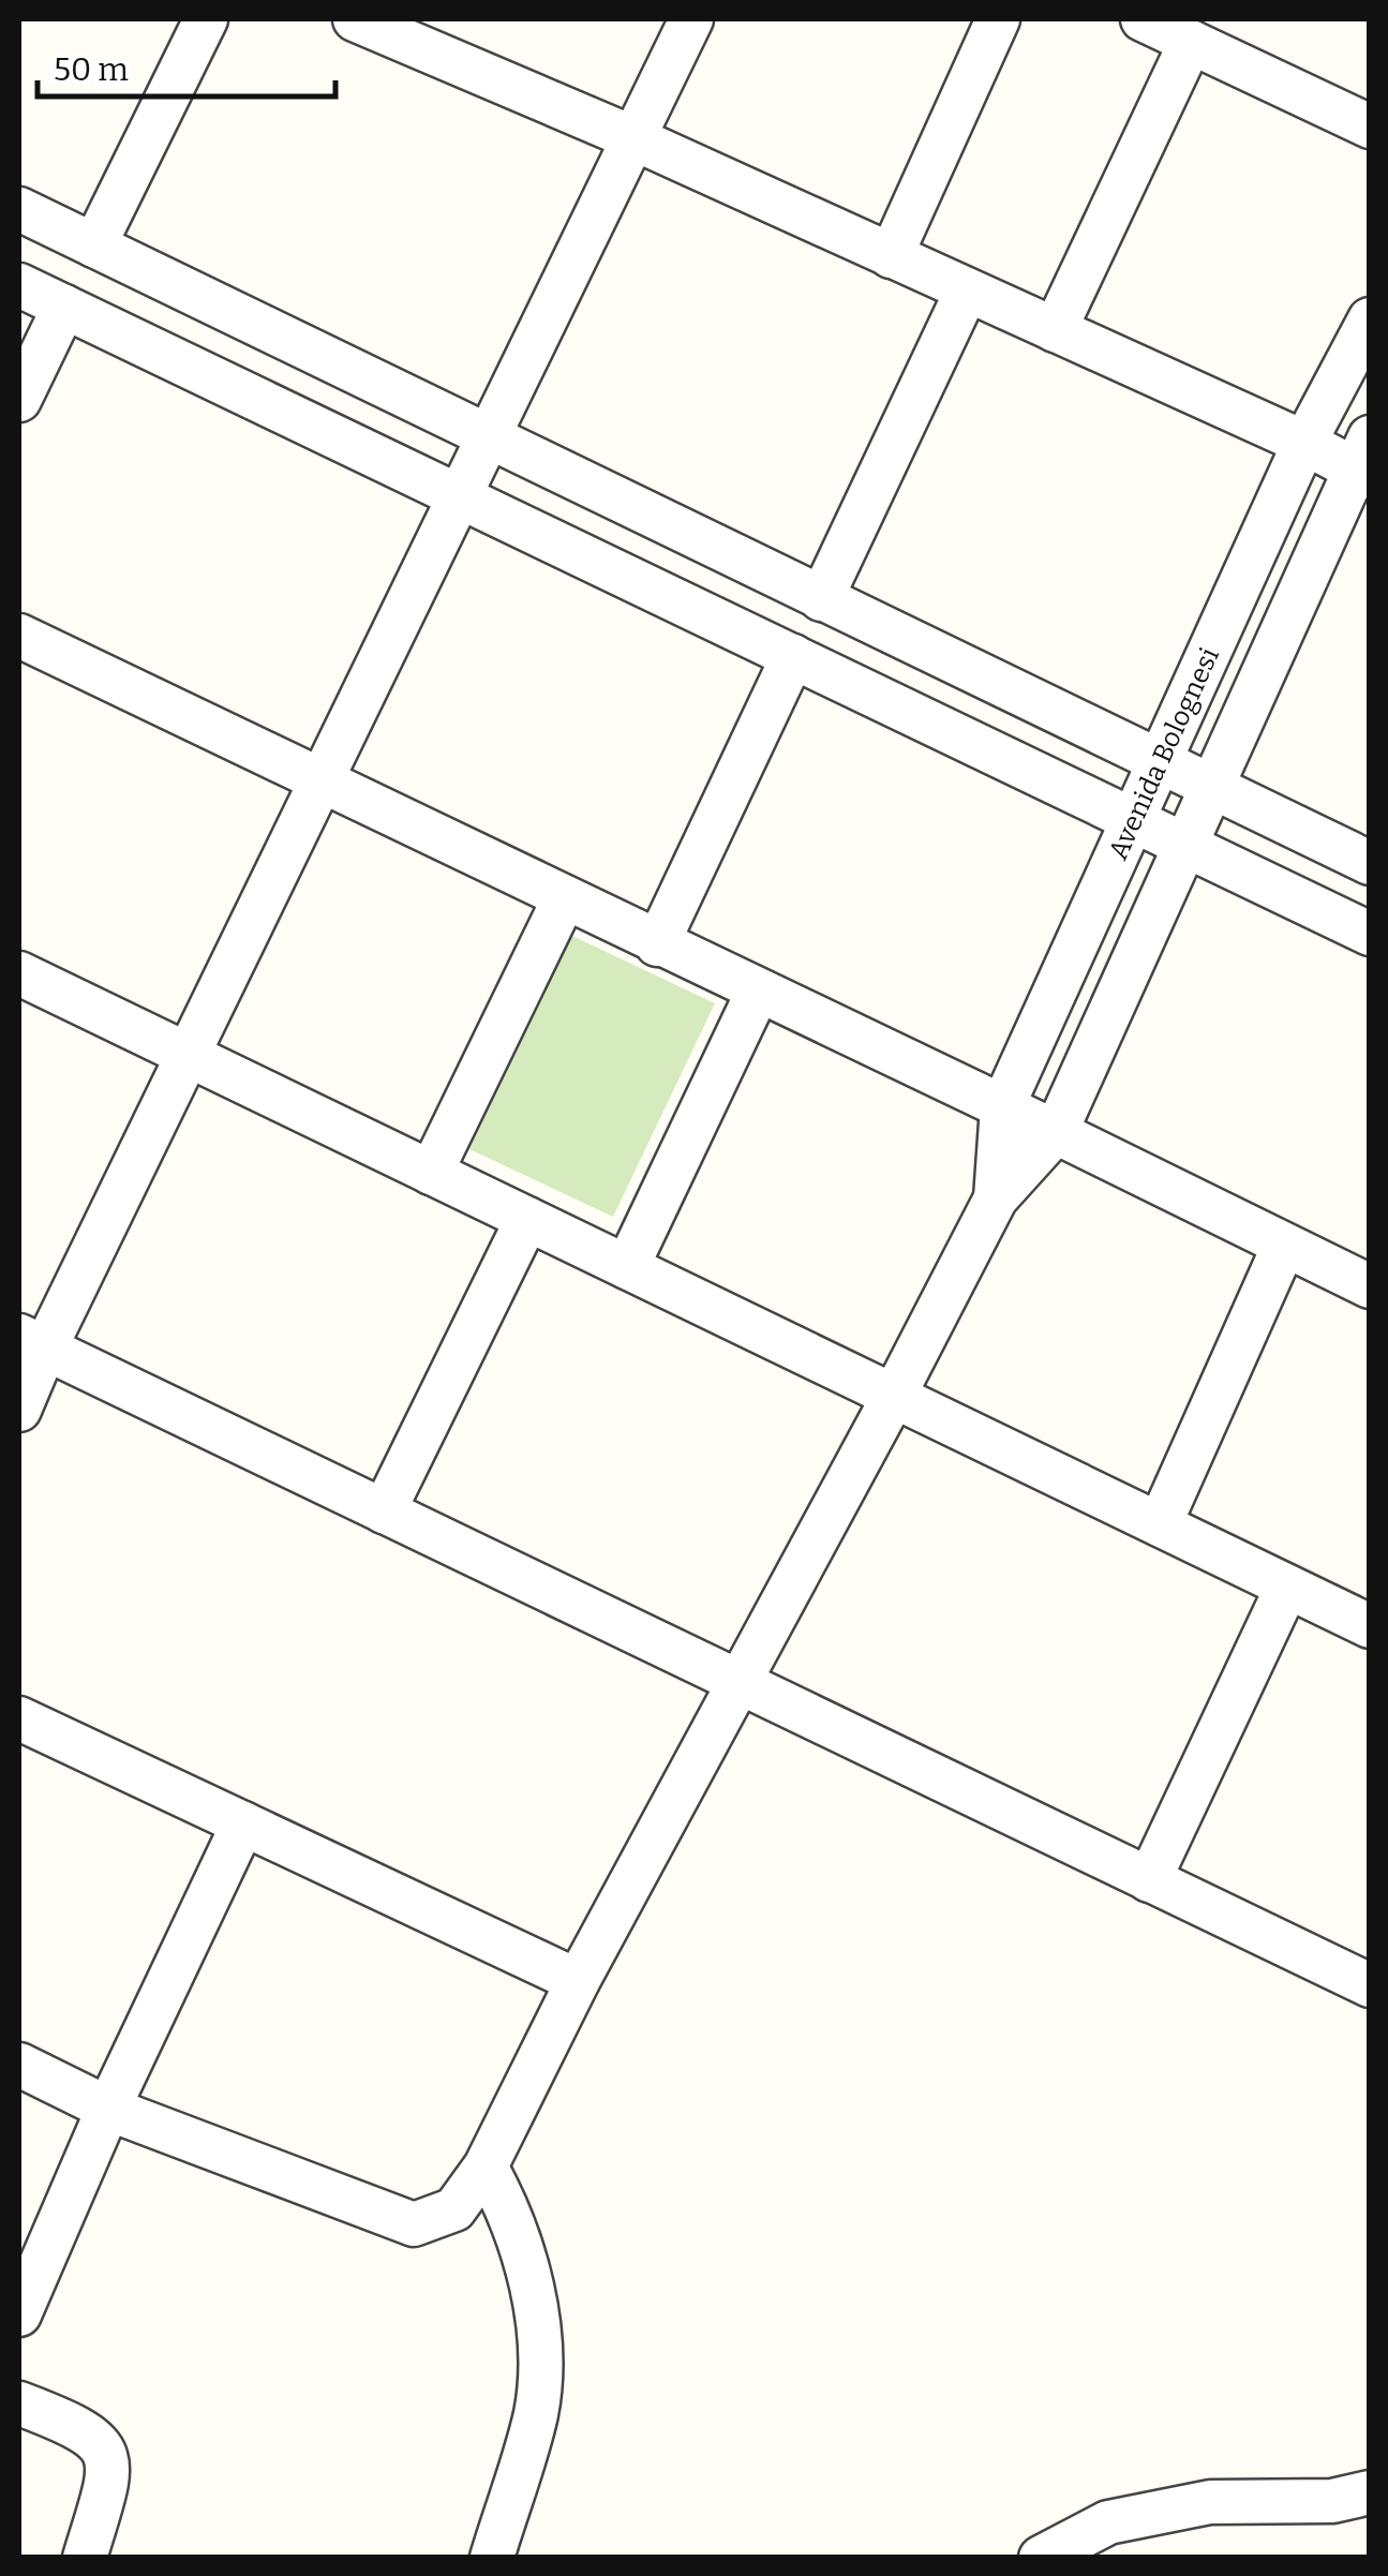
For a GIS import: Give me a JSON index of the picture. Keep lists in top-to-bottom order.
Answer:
{
  "streets": {
    "street": ["Avenida Bolognesi"]
  },
  "scale_bar": "50 m"
}
